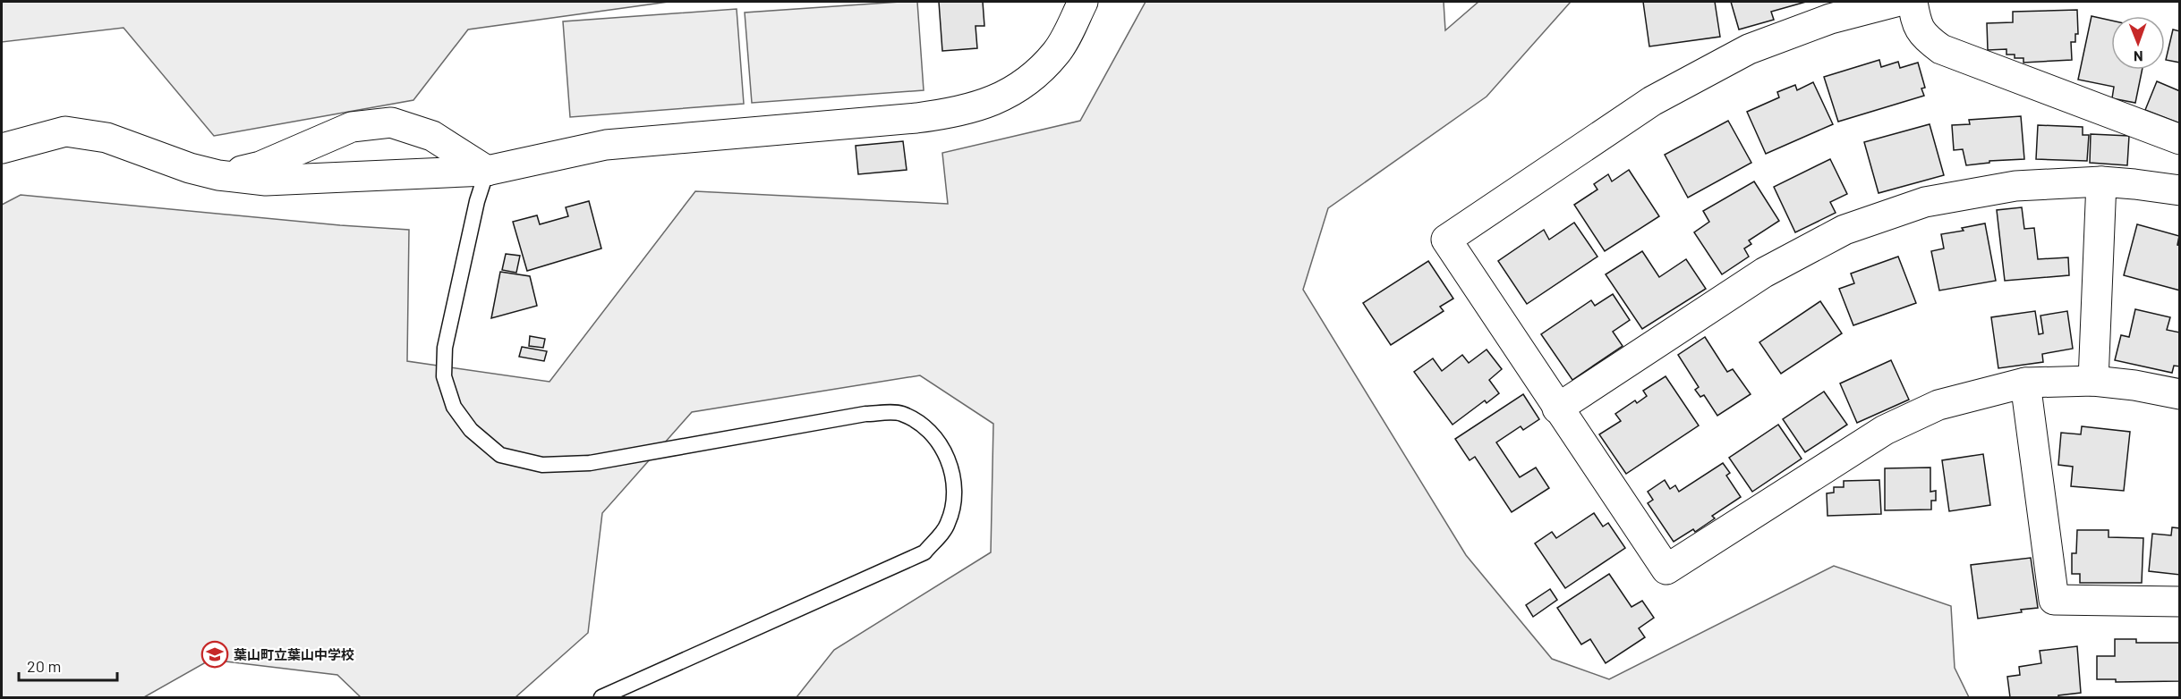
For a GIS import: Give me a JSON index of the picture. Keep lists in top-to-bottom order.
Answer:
{
  "places": {
    "school or university": ["葉山町立葉山中学校"]
  },
  "scale_bar": "20 m",
  "north": "bottom"
}
